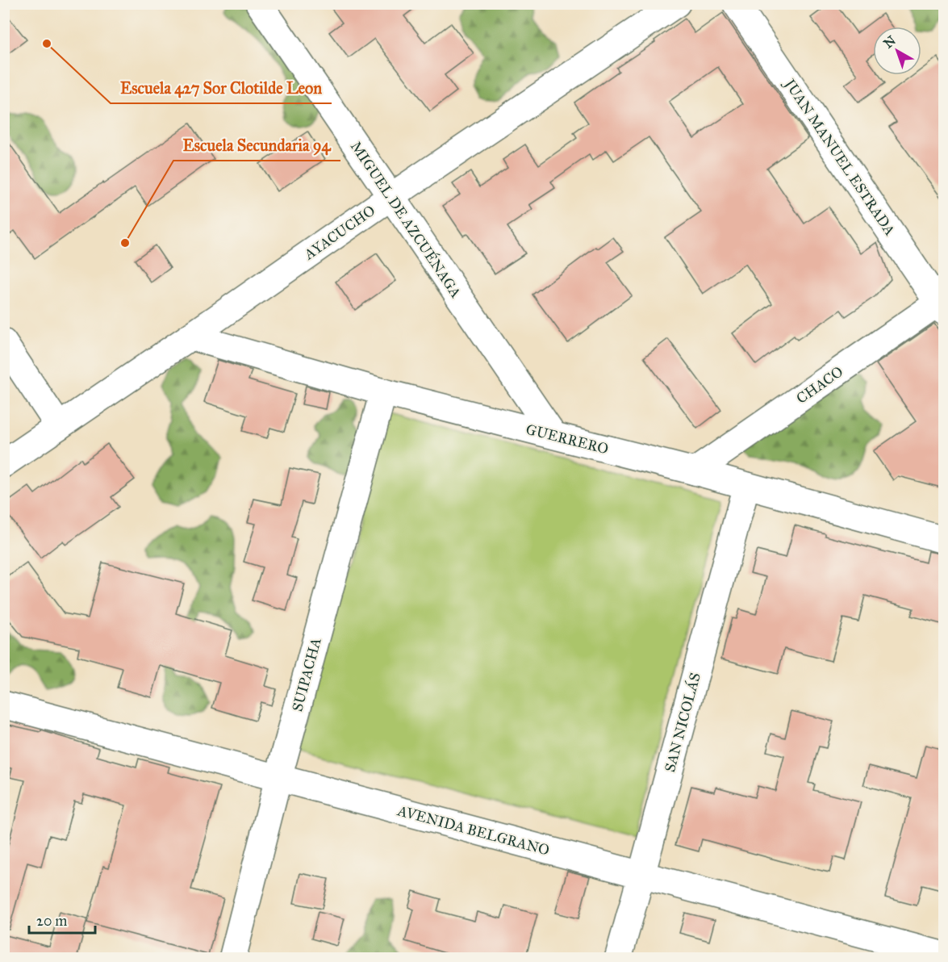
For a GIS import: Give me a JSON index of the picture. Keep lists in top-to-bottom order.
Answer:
{
  "streets": {
    "street": [
      "JUAN MANUEL ESTRADA",
      "MIGUEL DE AZCUÉNAGA",
      "AYACUCHO",
      "CHACO",
      "GUERRERO",
      "SUIPACHA",
      "SAN NICOLÁS",
      "AVENIDA BELGRANO"
    ]
  },
  "crossings": [
    ["JUAN MANUEL ESTRADA", "CHACO"],
    ["MIGUEL DE AZCUÉNAGA", "AYACUCHO"],
    ["MIGUEL DE AZCUÉNAGA", "GUERRERO"],
    ["AYACUCHO", "GUERRERO"],
    ["CHACO", "GUERRERO"],
    ["GUERRERO", "SUIPACHA"],
    ["GUERRERO", "SAN NICOLÁS"],
    ["SUIPACHA", "AVENIDA BELGRANO"],
    ["SAN NICOLÁS", "AVENIDA BELGRANO"]
  ],
  "places": ["Escuela 427 Sor Clotilde Leon", "Escuela Secundaria 94"],
  "scale_bar": "20 m",
  "north": "top left"
}
